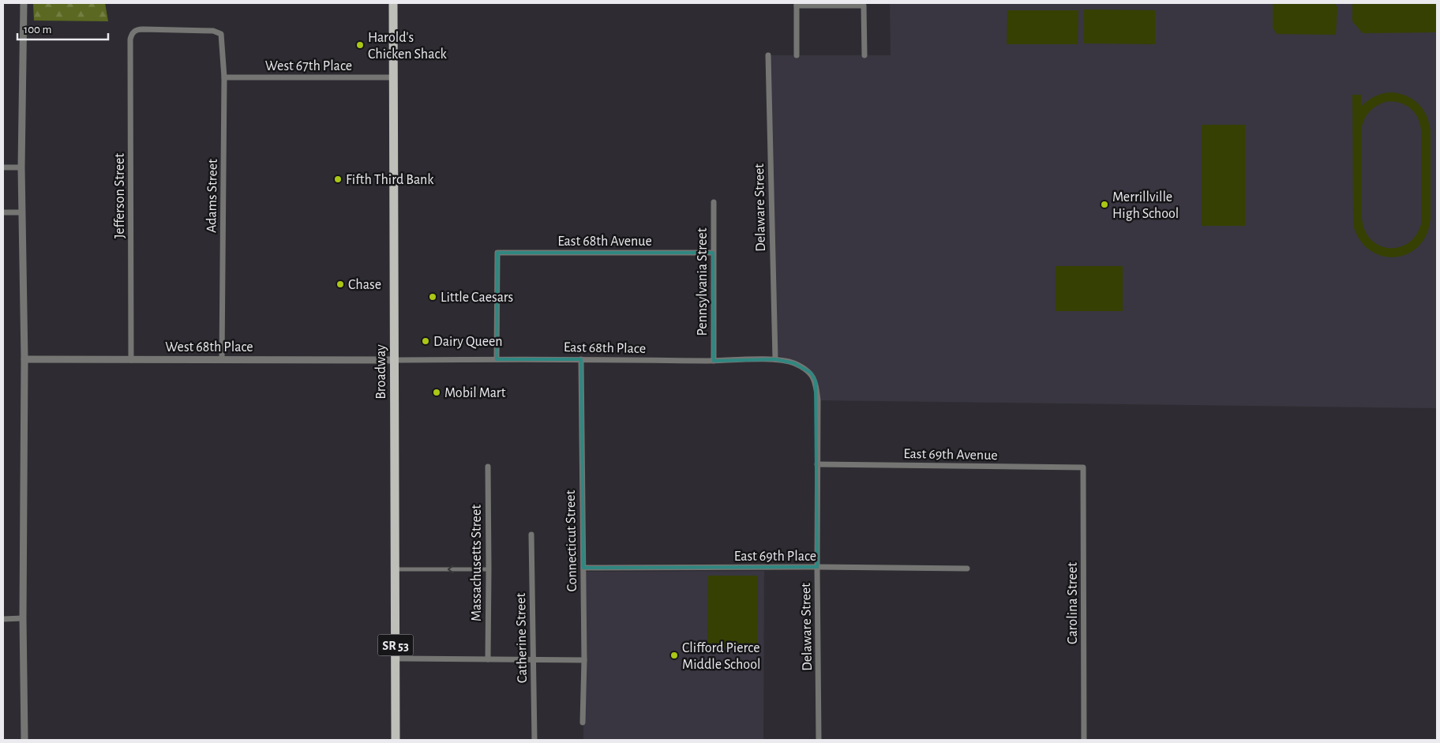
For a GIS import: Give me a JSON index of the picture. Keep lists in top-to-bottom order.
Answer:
{
  "streets": {
    "main road": ["Broadway", "SR 53"],
    "street": [
      "West 67th Place",
      "Jefferson Street",
      "Adams Street",
      "Delaware Street",
      "East 68th Avenue",
      "Pennsylvania Street",
      "West 68th Place",
      "East 68th Place",
      "East 69th Avenue",
      "Connecticut Street",
      "East 69th Place",
      "Massachusetts Street",
      "Carolina Street",
      "Catherine Street"
    ]
  },
  "crossings": [
    ["West 67th Place", "Adams Street"],
    ["West 67th Place", "Broadway"],
    ["Jefferson Street", "Adams Street"],
    ["Jefferson Street", "West 68th Place"],
    ["Adams Street", "West 68th Place"],
    ["Delaware Street", "East 68th Place"],
    ["Delaware Street", "East 69th Avenue"],
    ["Delaware Street", "East 69th Place"],
    ["East 68th Avenue", "Pennsylvania Street"],
    ["East 68th Avenue", "East 68th Place"],
    ["Pennsylvania Street", "East 68th Place"],
    ["West 68th Place", "East 68th Place"],
    ["West 68th Place", "Broadway"],
    ["East 68th Place", "Broadway"],
    ["East 68th Place", "Connecticut Street"],
    ["East 69th Avenue", "Carolina Street"],
    ["Connecticut Street", "East 69th Place"]
  ],
  "places": [
    "Harold's Chicken Shack",
    "Fifth Third Bank",
    "Merrillville High School",
    "Chase",
    "Little Caesars",
    "Dairy Queen",
    "Mobil Mart",
    "Clifford Pierce Middle School"
  ],
  "scale_bar": "100 m"
}
